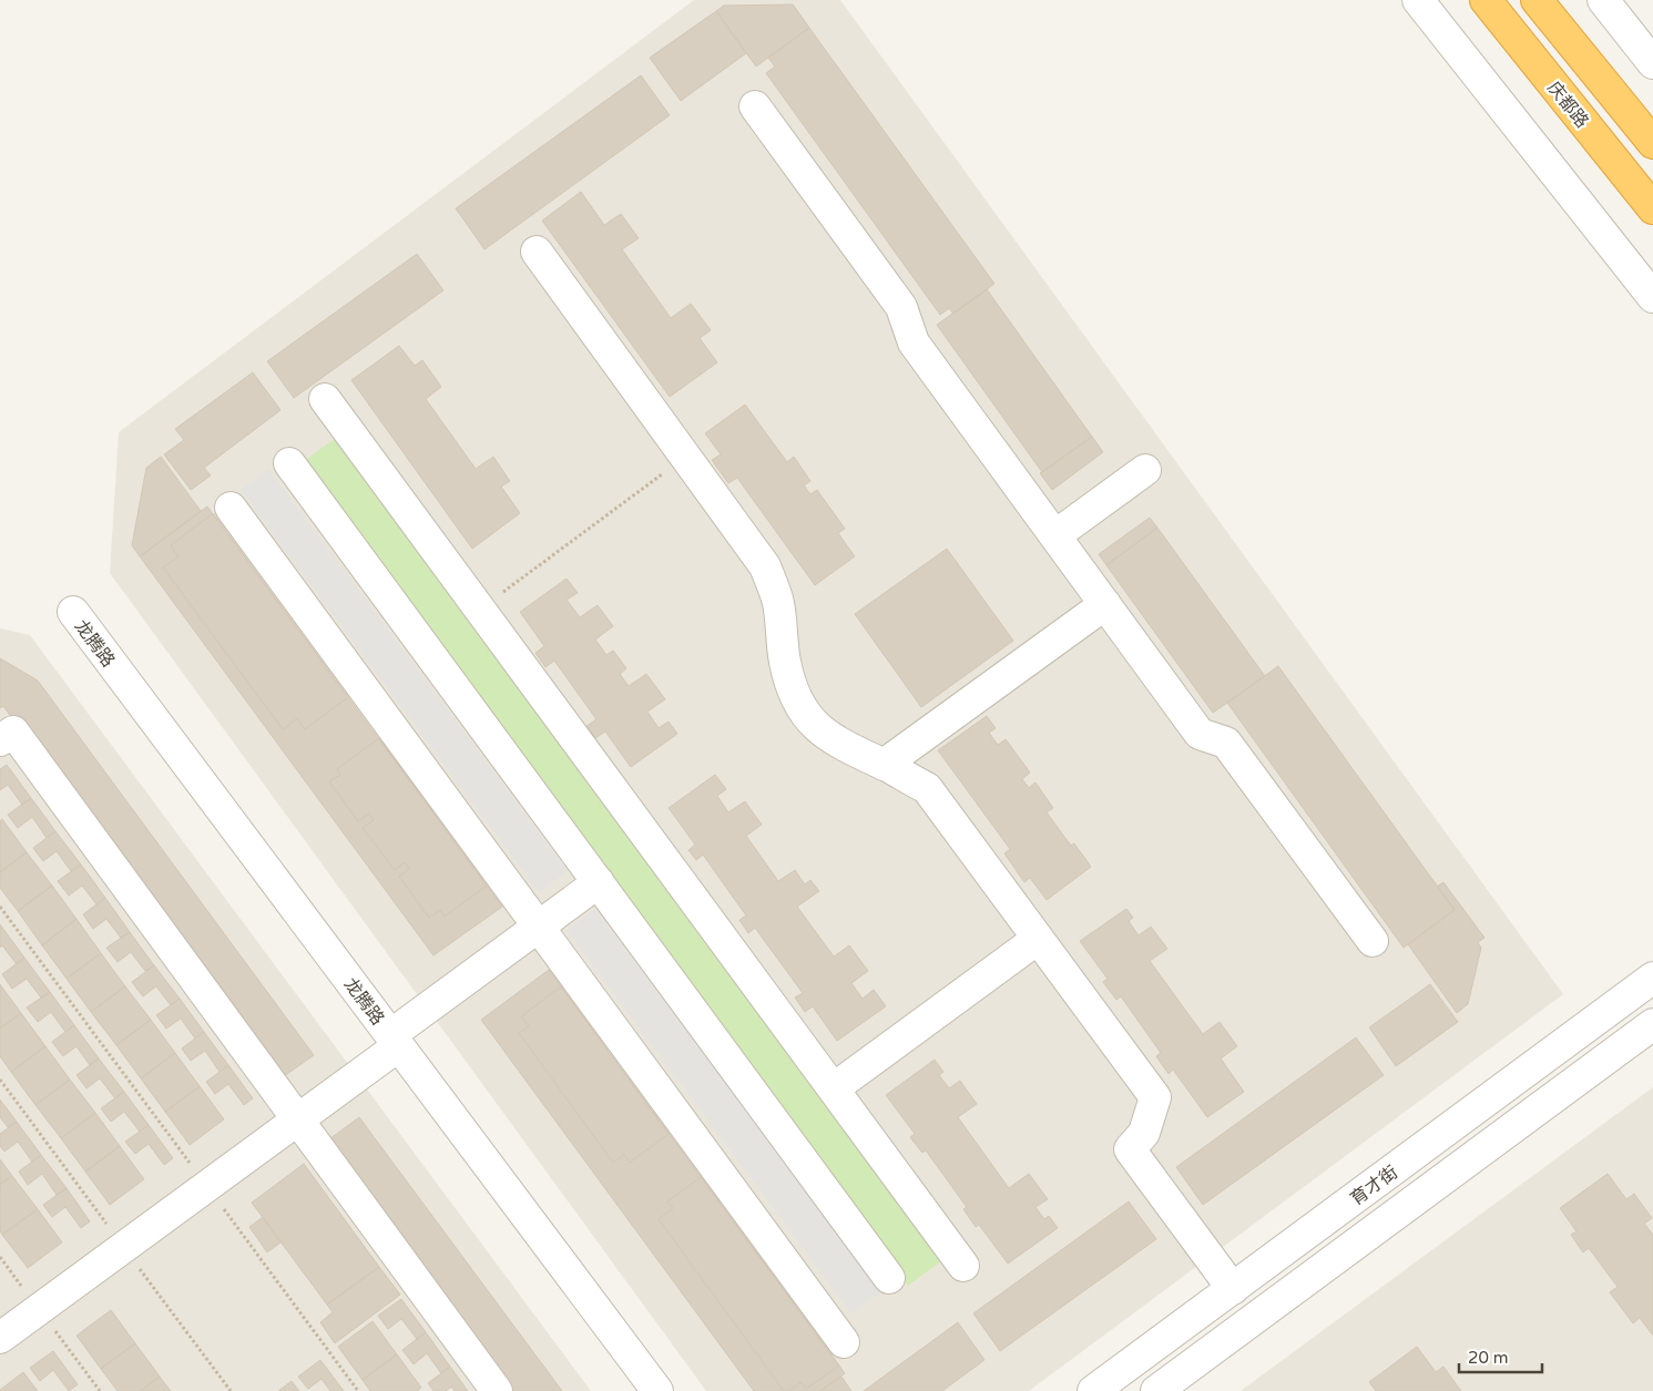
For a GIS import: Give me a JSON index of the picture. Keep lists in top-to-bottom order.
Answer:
{
  "streets": {
    "highway": ["庆都路"],
    "street": ["龙腾路", "育才街"]
  },
  "scale_bar": "20 m"
}
